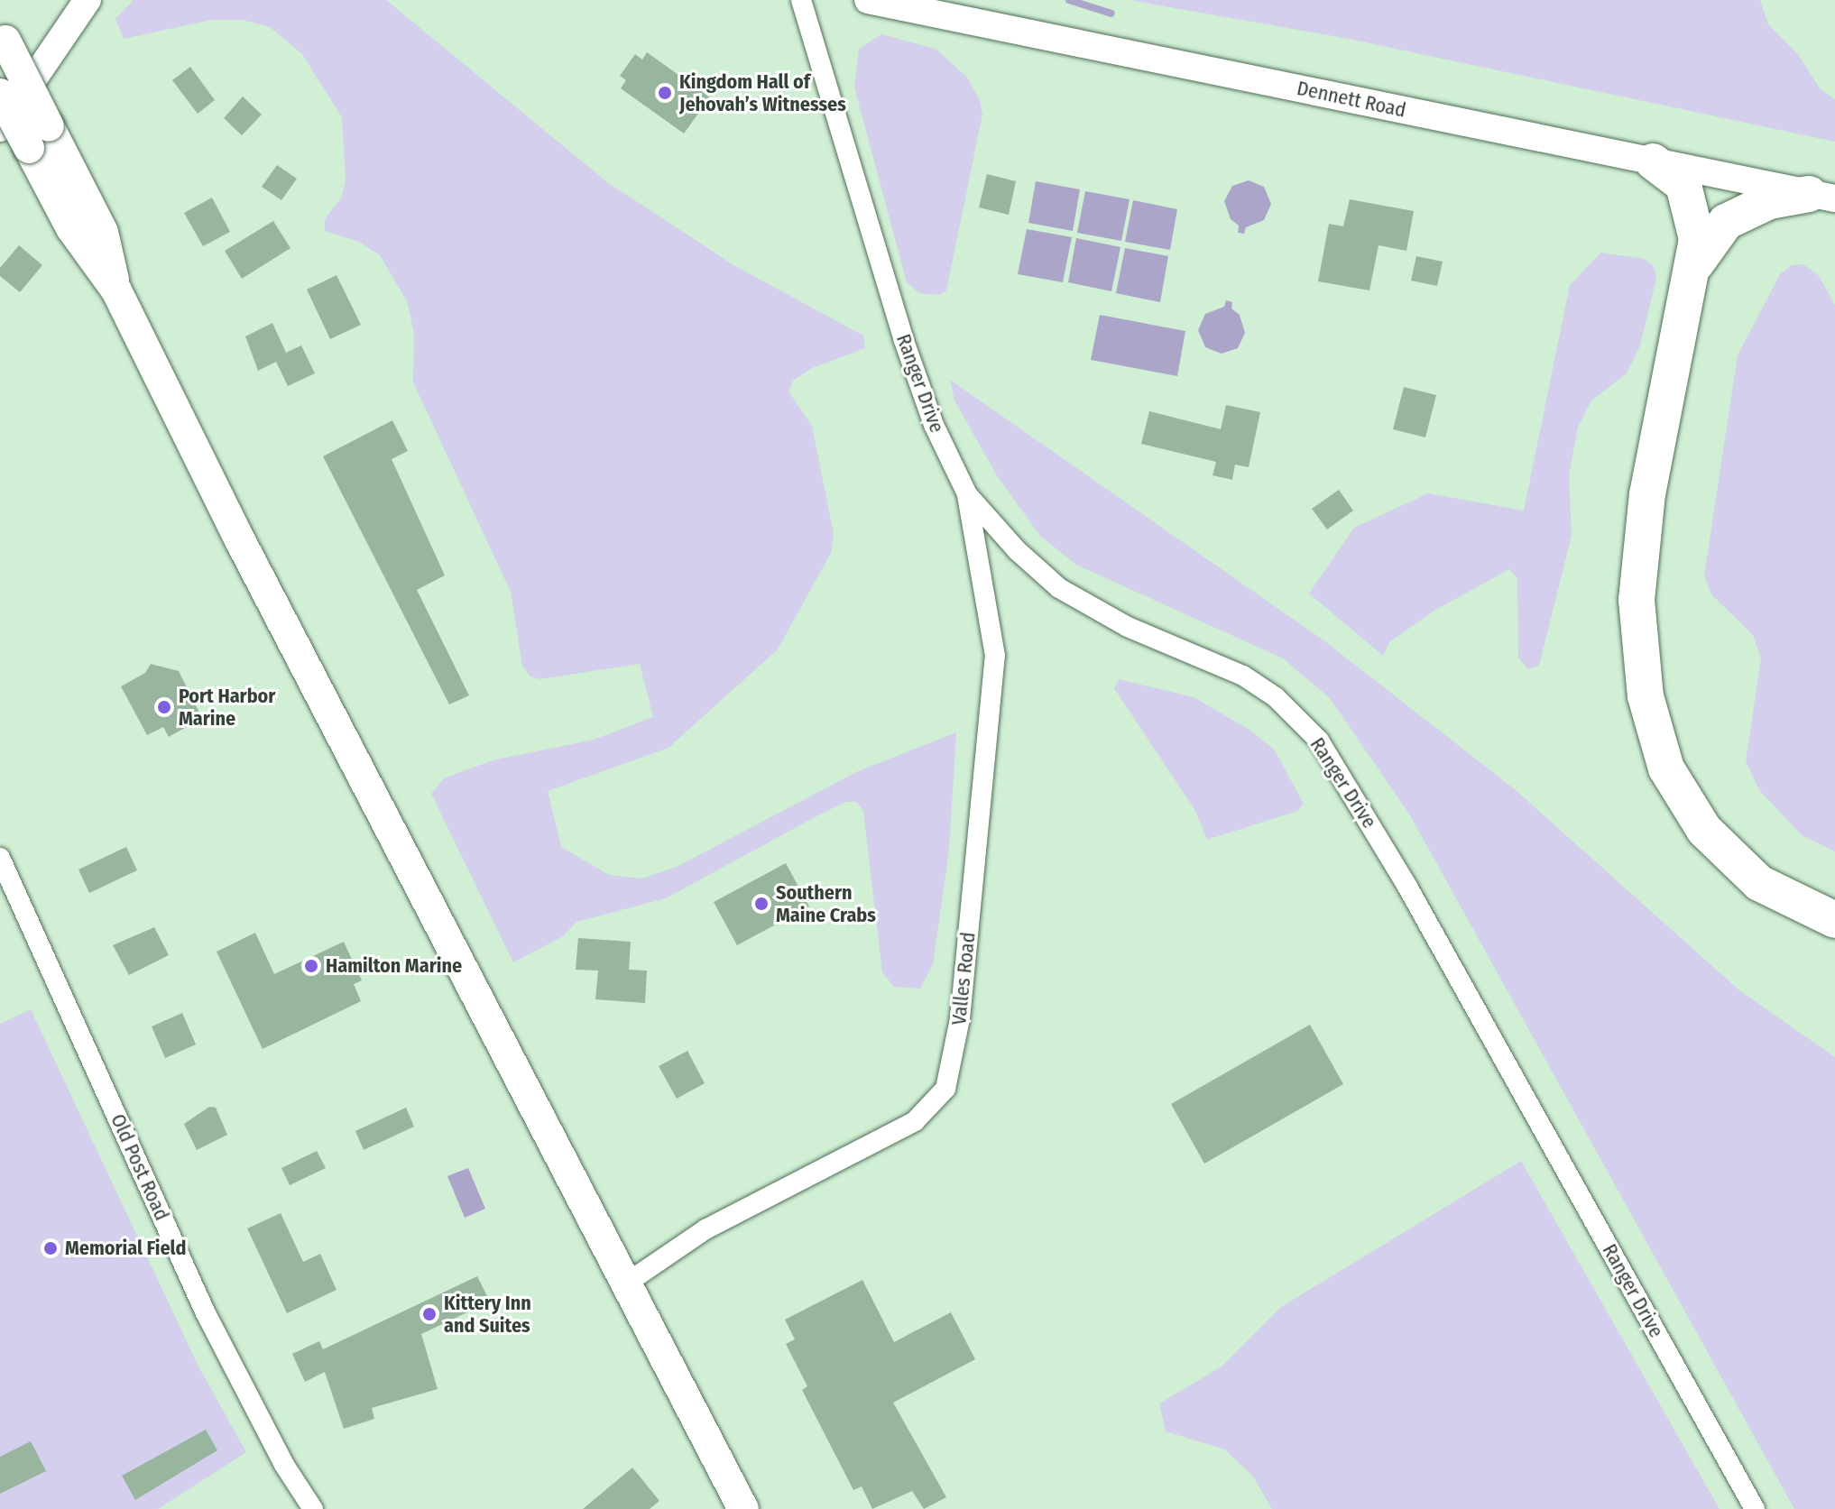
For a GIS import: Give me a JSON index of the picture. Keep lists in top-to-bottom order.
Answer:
{
  "streets": {
    "street": [
      "Dennett Road",
      "Ranger Drive",
      "Valles Road",
      "Old Post Road"
    ]
  },
  "crossings": [
    ["Ranger Drive", "Valles Road"]
  ],
  "places": [
    "Kingdom Hall of Jehovah’s Witnesses",
    "Port Harbor Marine",
    "Southern Maine Crabs",
    "Hamilton Marine",
    "Memorial Field",
    "Kittery Inn and Suites"
  ]
}
